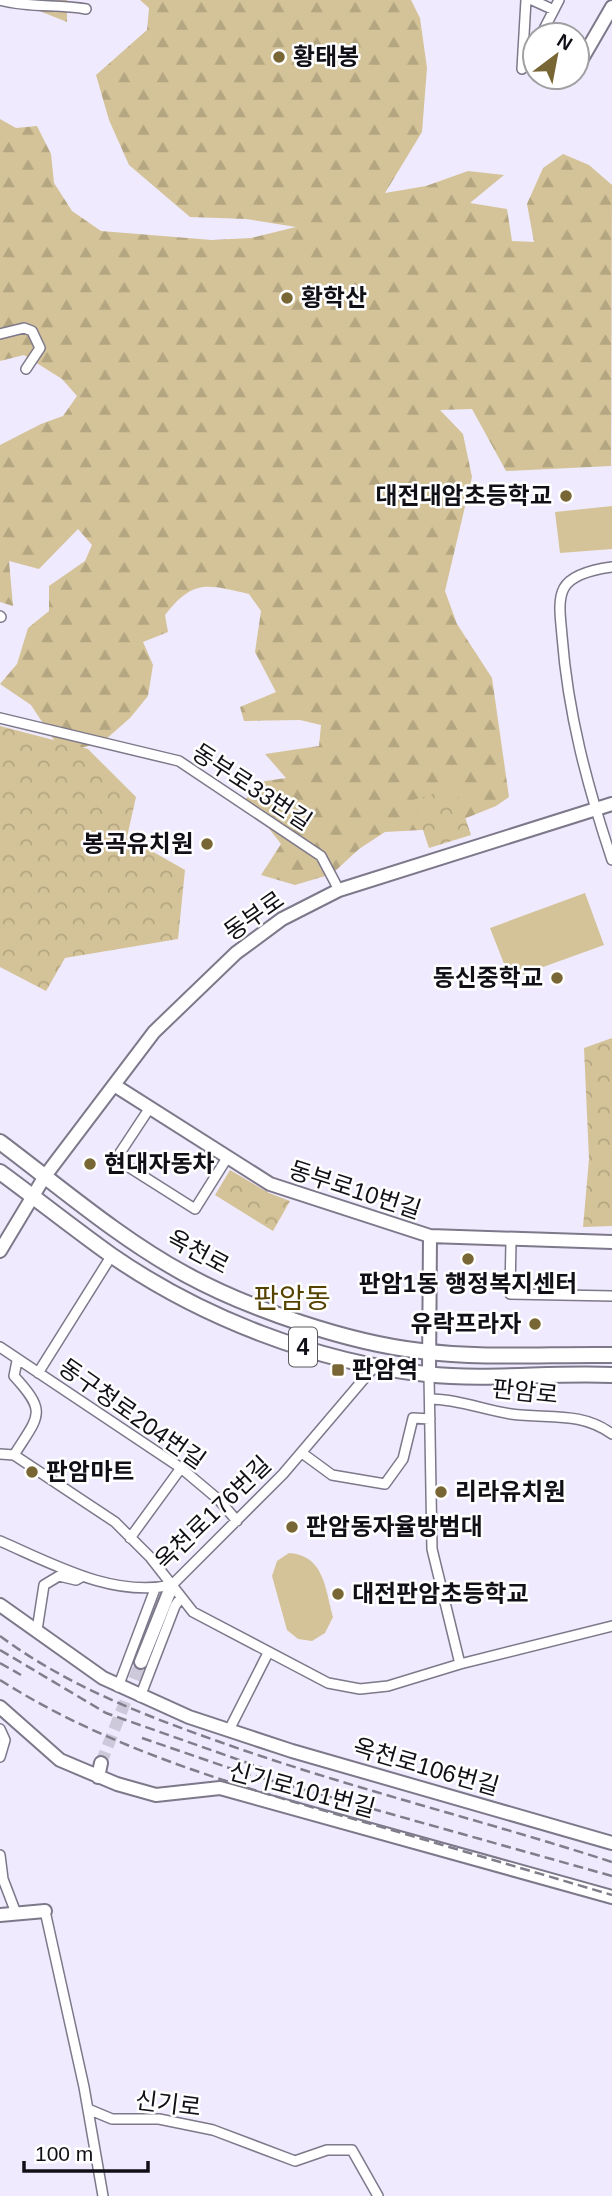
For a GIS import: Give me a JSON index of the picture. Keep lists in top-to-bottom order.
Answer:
{
  "streets": {
    "main road": ["옥천로", "4"],
    "street": [
      "동부로33번길",
      "동부로",
      "동부로10번길",
      "판암로",
      "동구청로204번길",
      "옥천로176번길",
      "옥천로106번길",
      "신기로101번길",
      "신기로"
    ]
  },
  "crossings": [
    ["동부로33번길", "동부로"],
    ["동부로", "동부로10번길"],
    ["동부로", "옥천로"],
    ["옥천로", "옥천로176번길"],
    ["동구청로204번길", "옥천로176번길"]
  ],
  "districts": ["판암동"],
  "places": {
    "other": [
      "황태봉",
      "황학산",
      "대전대암초등학교",
      "봉곡유치원",
      "동신중학교",
      "현대자동차",
      "판암1동 행정복지센터",
      "유락프라자",
      "판암마트",
      "리라유치원",
      "판암동자율방범대",
      "대전판암초등학교"
    ],
    "transit": ["판암역"]
  },
  "scale_bar": "100 m",
  "north": "top right"
}
